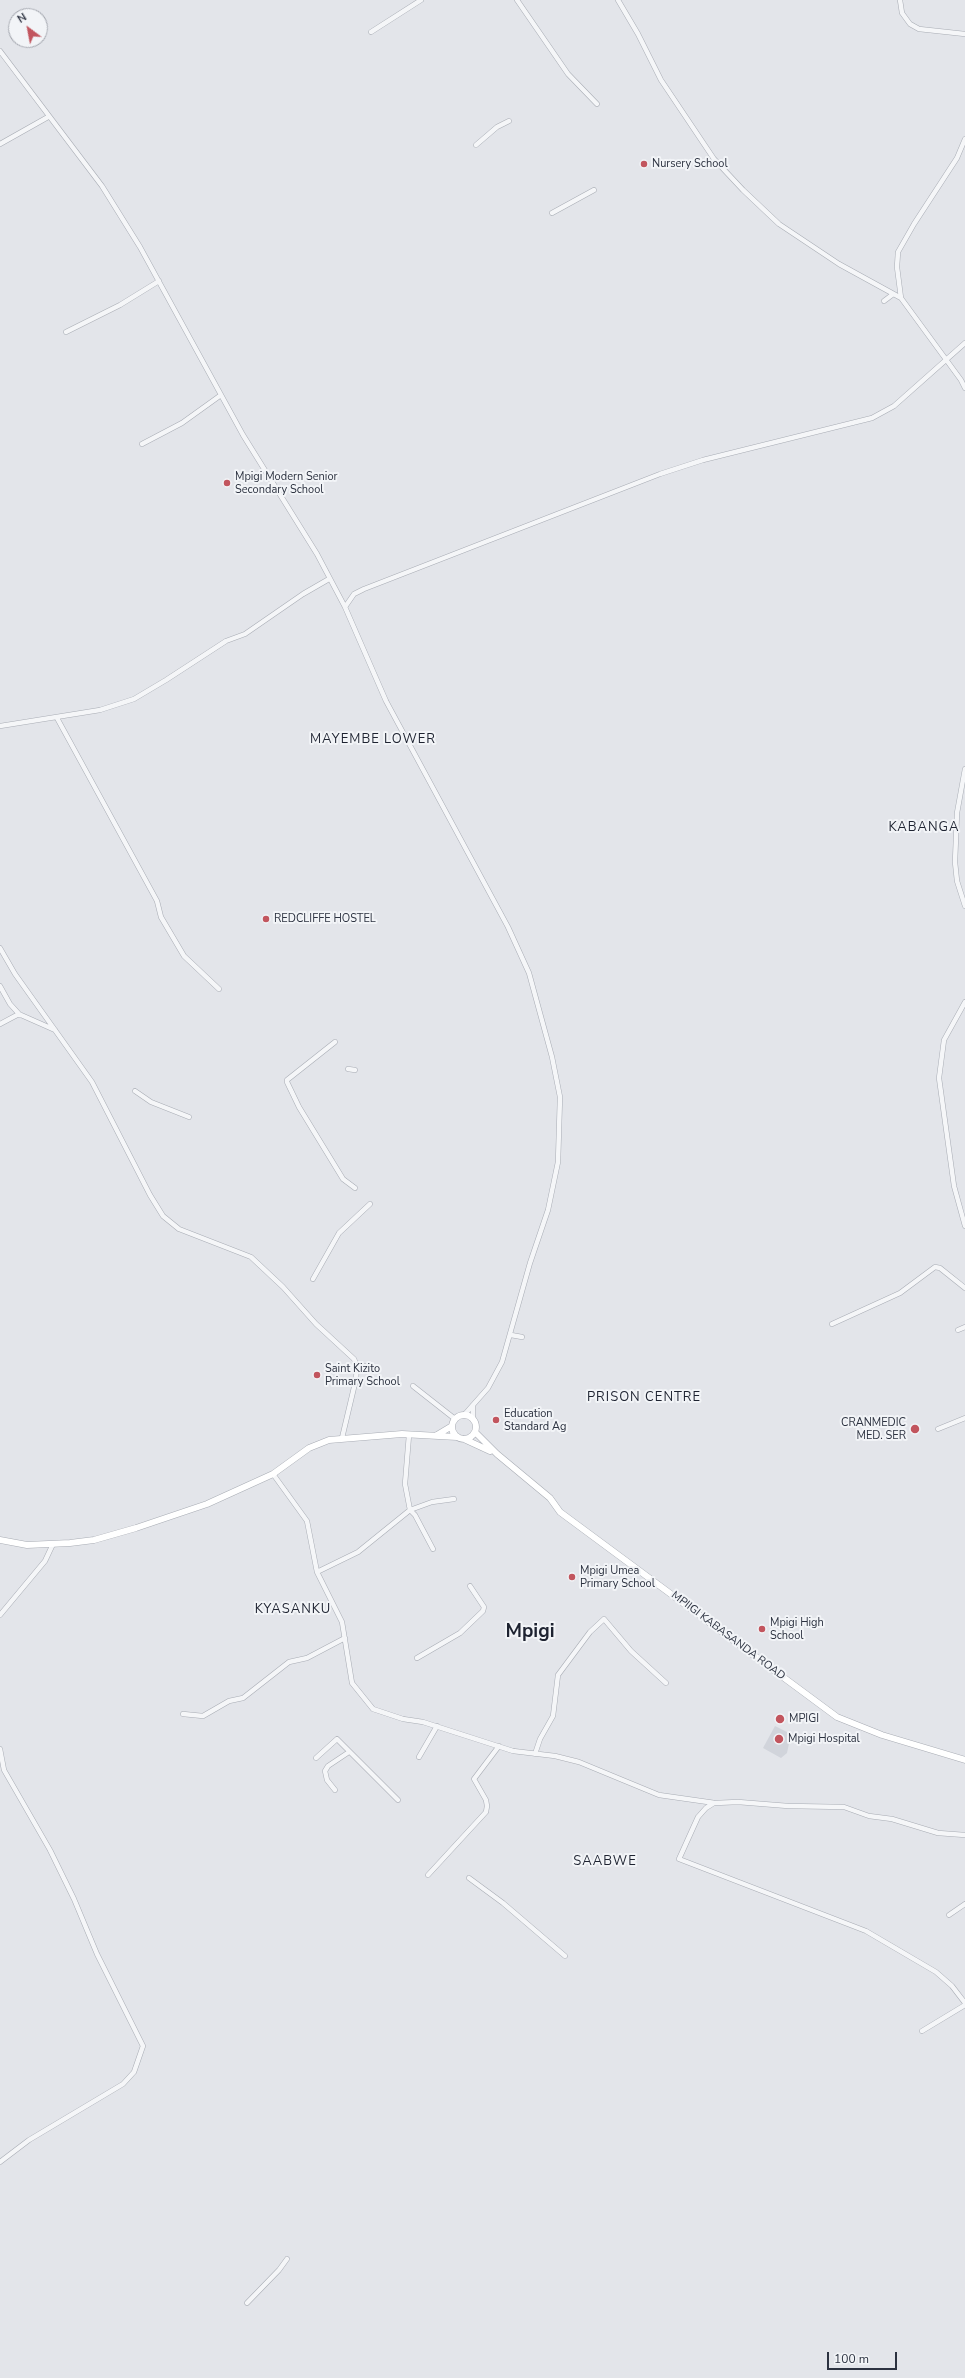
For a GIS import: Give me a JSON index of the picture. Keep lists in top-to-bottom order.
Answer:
{
  "streets": {
    "main road": ["MPIIGI KABASANDA ROAD"]
  },
  "districts": [
    "MAYEMBE LOWER",
    "KABANGA",
    "PRISON CENTRE",
    "KYASANKU",
    "Mpigi",
    "SAABWE"
  ],
  "places": [
    "Nursery School",
    "Mpigi Modern Senior Secondary School",
    "REDCLIFFE HOSTEL",
    "Saint Kizito Primary School",
    "Education Standard Ag",
    "CRANMEDIC MED. SER",
    "Mpigi Umea Primary School",
    "Mpigi High School",
    "MPIGI",
    "Mpigi Hospital"
  ],
  "scale_bar": "100 m",
  "north": "top left"
}
